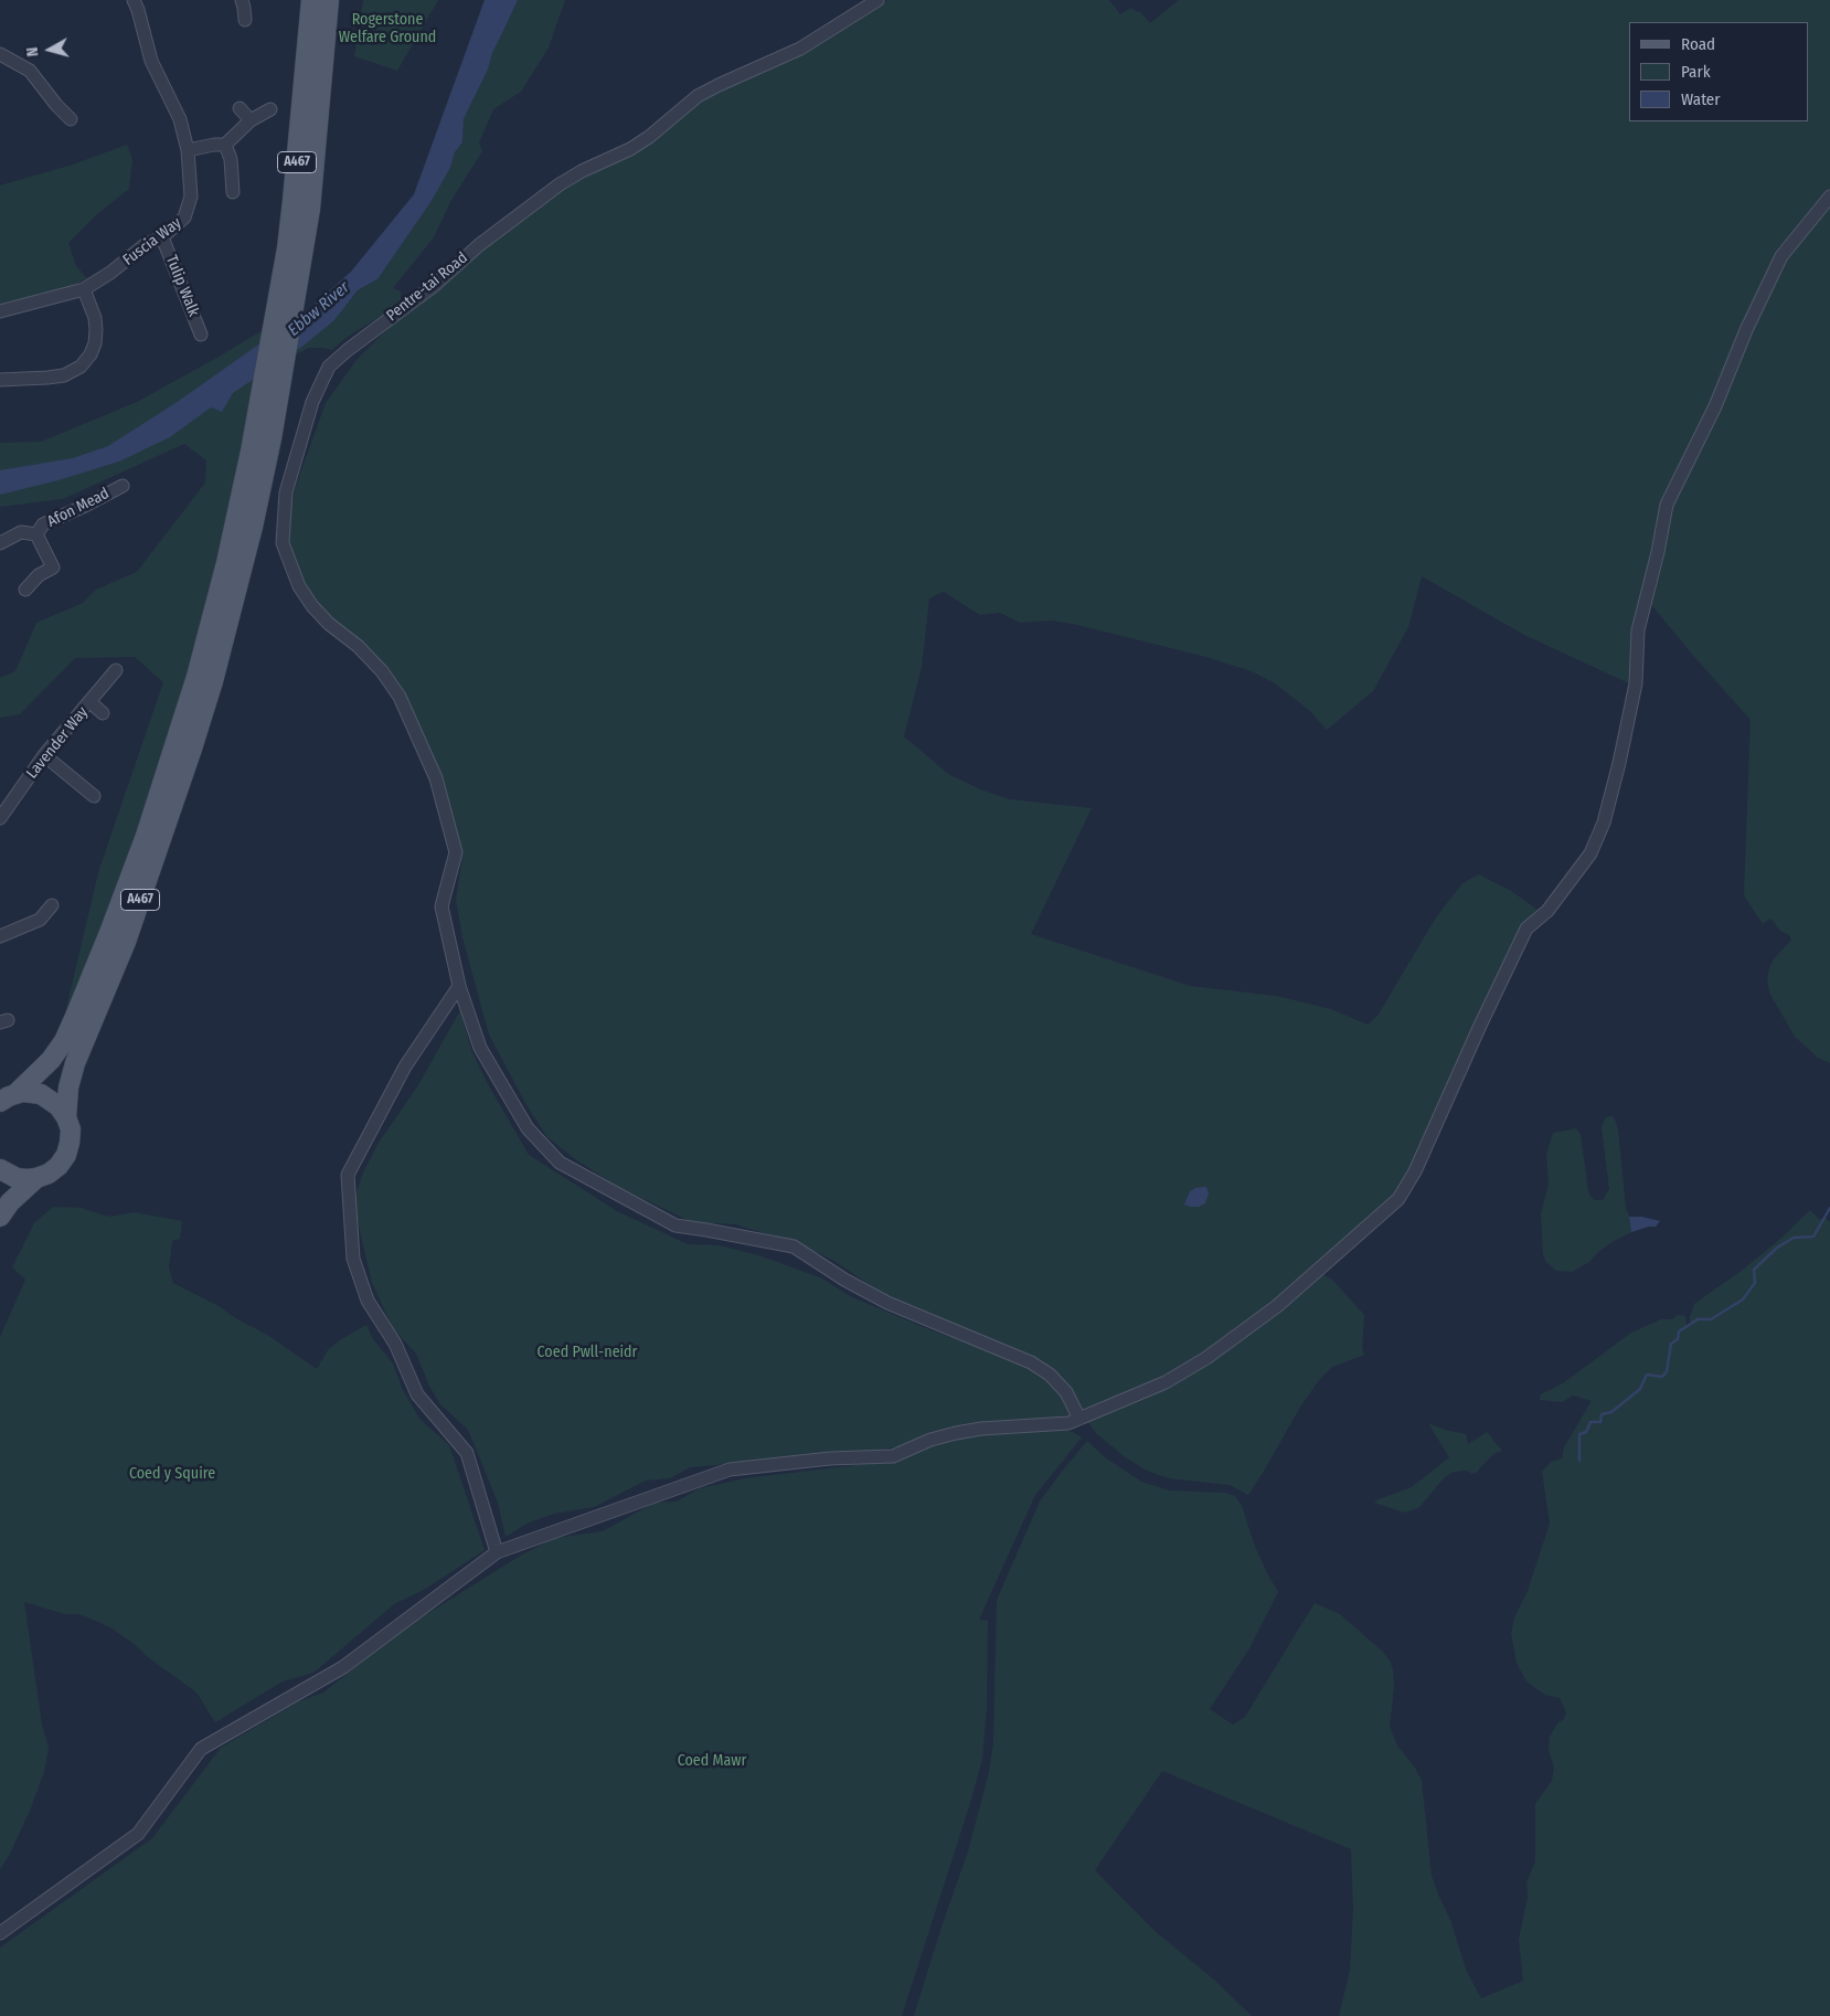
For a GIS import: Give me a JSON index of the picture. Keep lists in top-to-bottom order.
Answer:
{
  "streets": {
    "main road": ["A467"],
    "street": [
      "Fuscia Way",
      "Tulip Walk",
      "Pentre-tai Road",
      "Afon Mead",
      "Lavender Way"
    ]
  },
  "crossings": [
    ["Fuscia Way", "Tulip Walk"]
  ],
  "water": ["Ebbw River"],
  "parks": [
    "Rogerstone Welfare Ground",
    "Coed Pwll-neidr",
    "Coed y Squire",
    "Coed Mawr"
  ],
  "legend": ["Road", "Park", "Water"],
  "north": "left"
}
